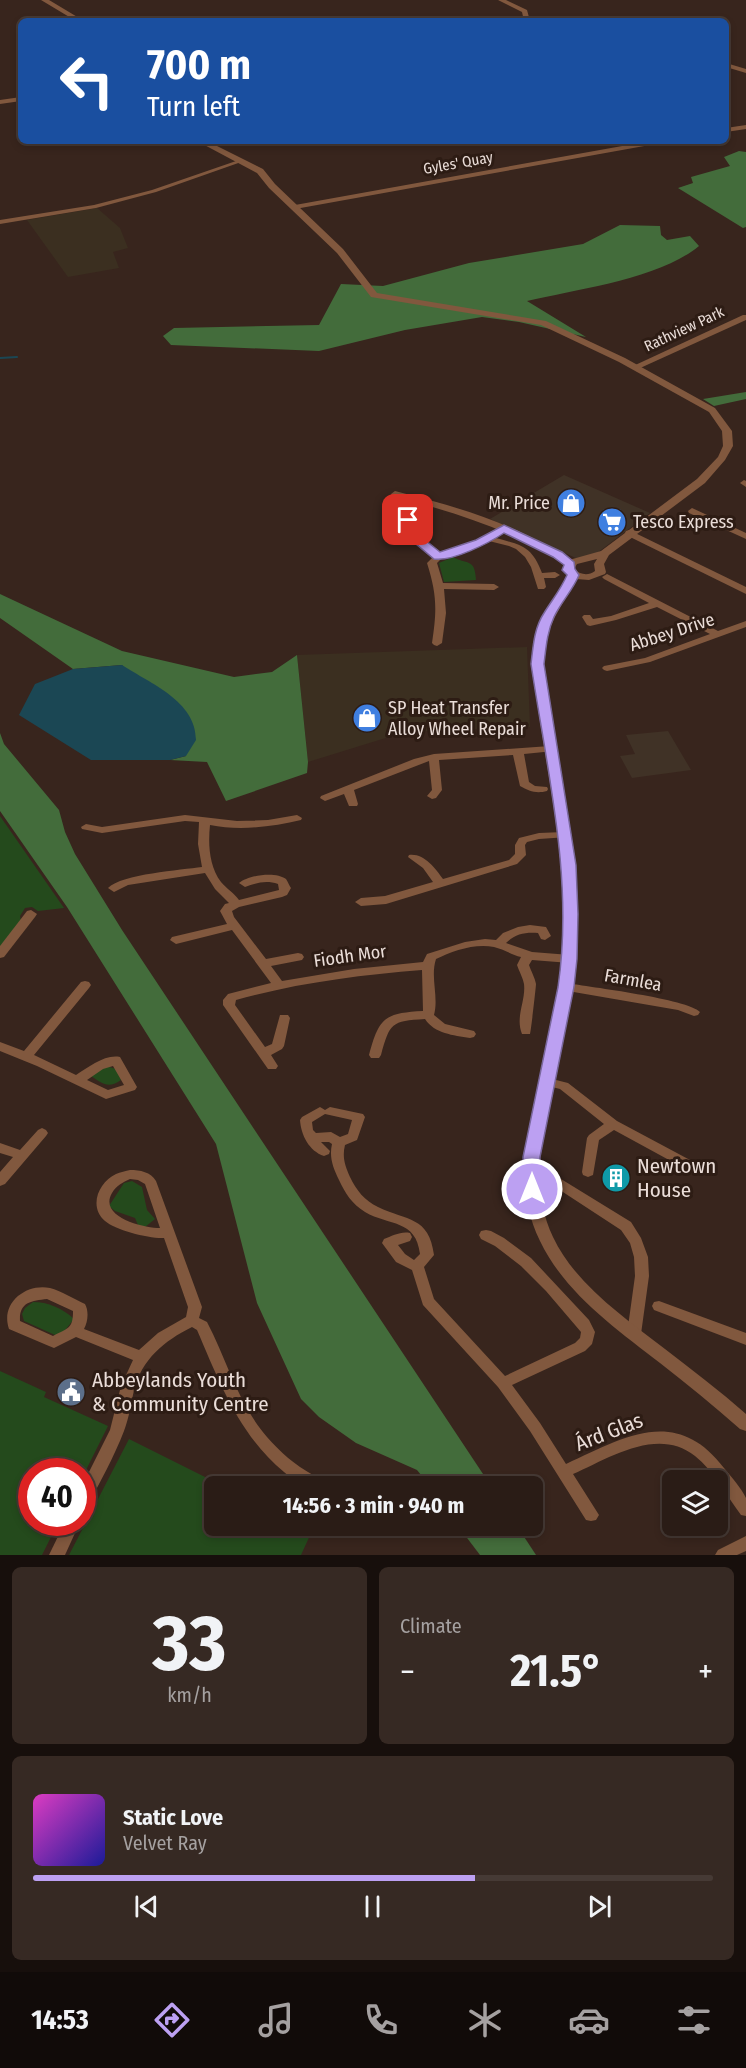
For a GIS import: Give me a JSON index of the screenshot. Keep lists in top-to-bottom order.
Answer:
{
  "streets": {
    "street": [
      "Gyles' Quay",
      "Rathview Park",
      "Abbey Drive",
      "Fiodh Mor",
      "Farmlea",
      "Árd Glas"
    ]
  },
  "places": {
    "shop": ["Mr. Price", "SP Heat Transfer Alloy Wheel Repair"],
    "supermarket": ["Tesco Express"],
    "building": ["Newtown House"],
    "public building": ["Abbeylands Youth & Community Centre"]
  },
  "page": {
    "turn": ["700 m", "Turn left"],
    "limit": "40",
    "trip": "14:56 · 3 min · 940 m",
    "tile": [
      ["33", "km/h"],
      "Climate"
    ],
    "heat": ["−", "21.5°", "+"],
    "song": ["Static Love", "Velvet Ray"],
    "tabs": "14:53"
  }
}
